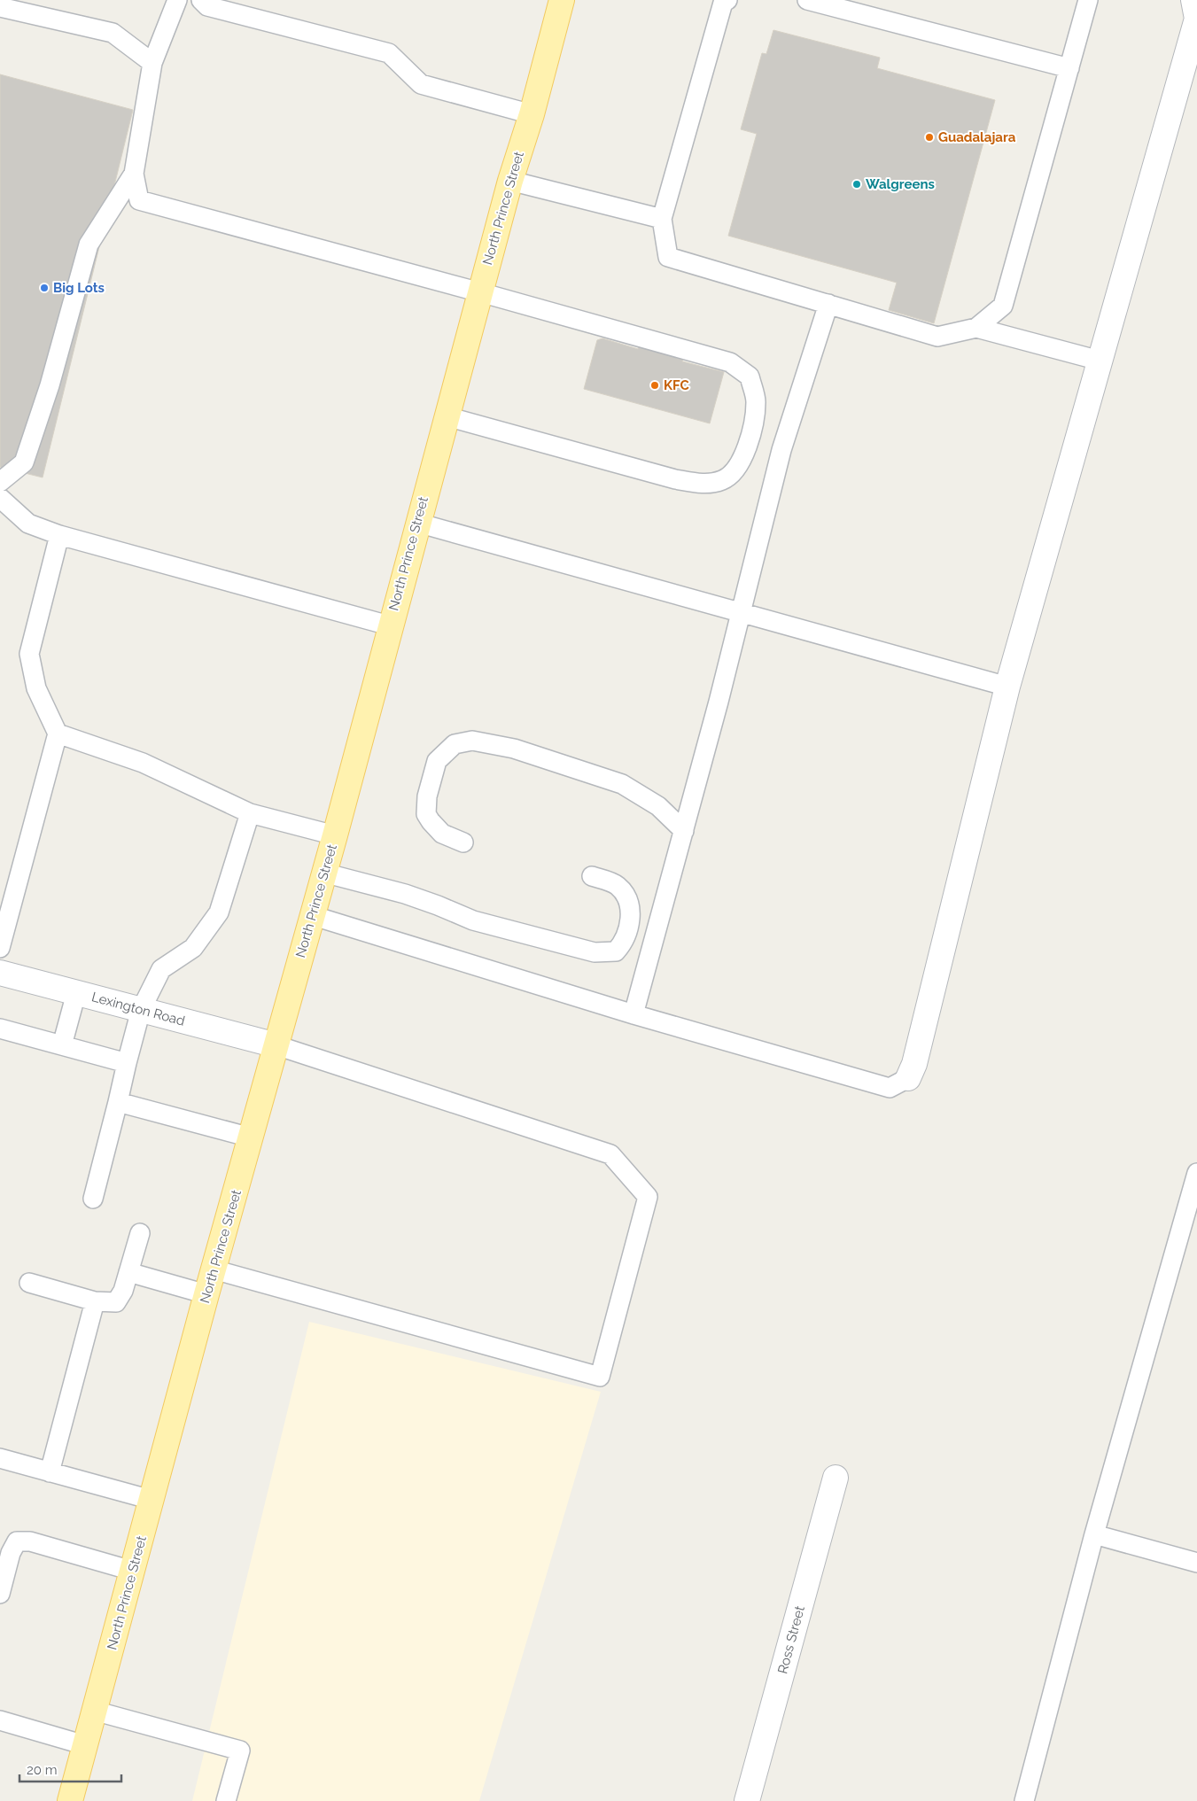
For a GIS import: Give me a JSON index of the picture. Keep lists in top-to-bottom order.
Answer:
{
  "streets": {
    "main road": ["North Prince Street"],
    "street": ["Lexington Road", "Ross Street"]
  },
  "crossings": [
    ["North Prince Street", "Lexington Road"]
  ],
  "places": [
    "Guadalajara",
    "Walgreens",
    "Big Lots",
    "KFC"
  ],
  "scale_bar": "20 m"
}
